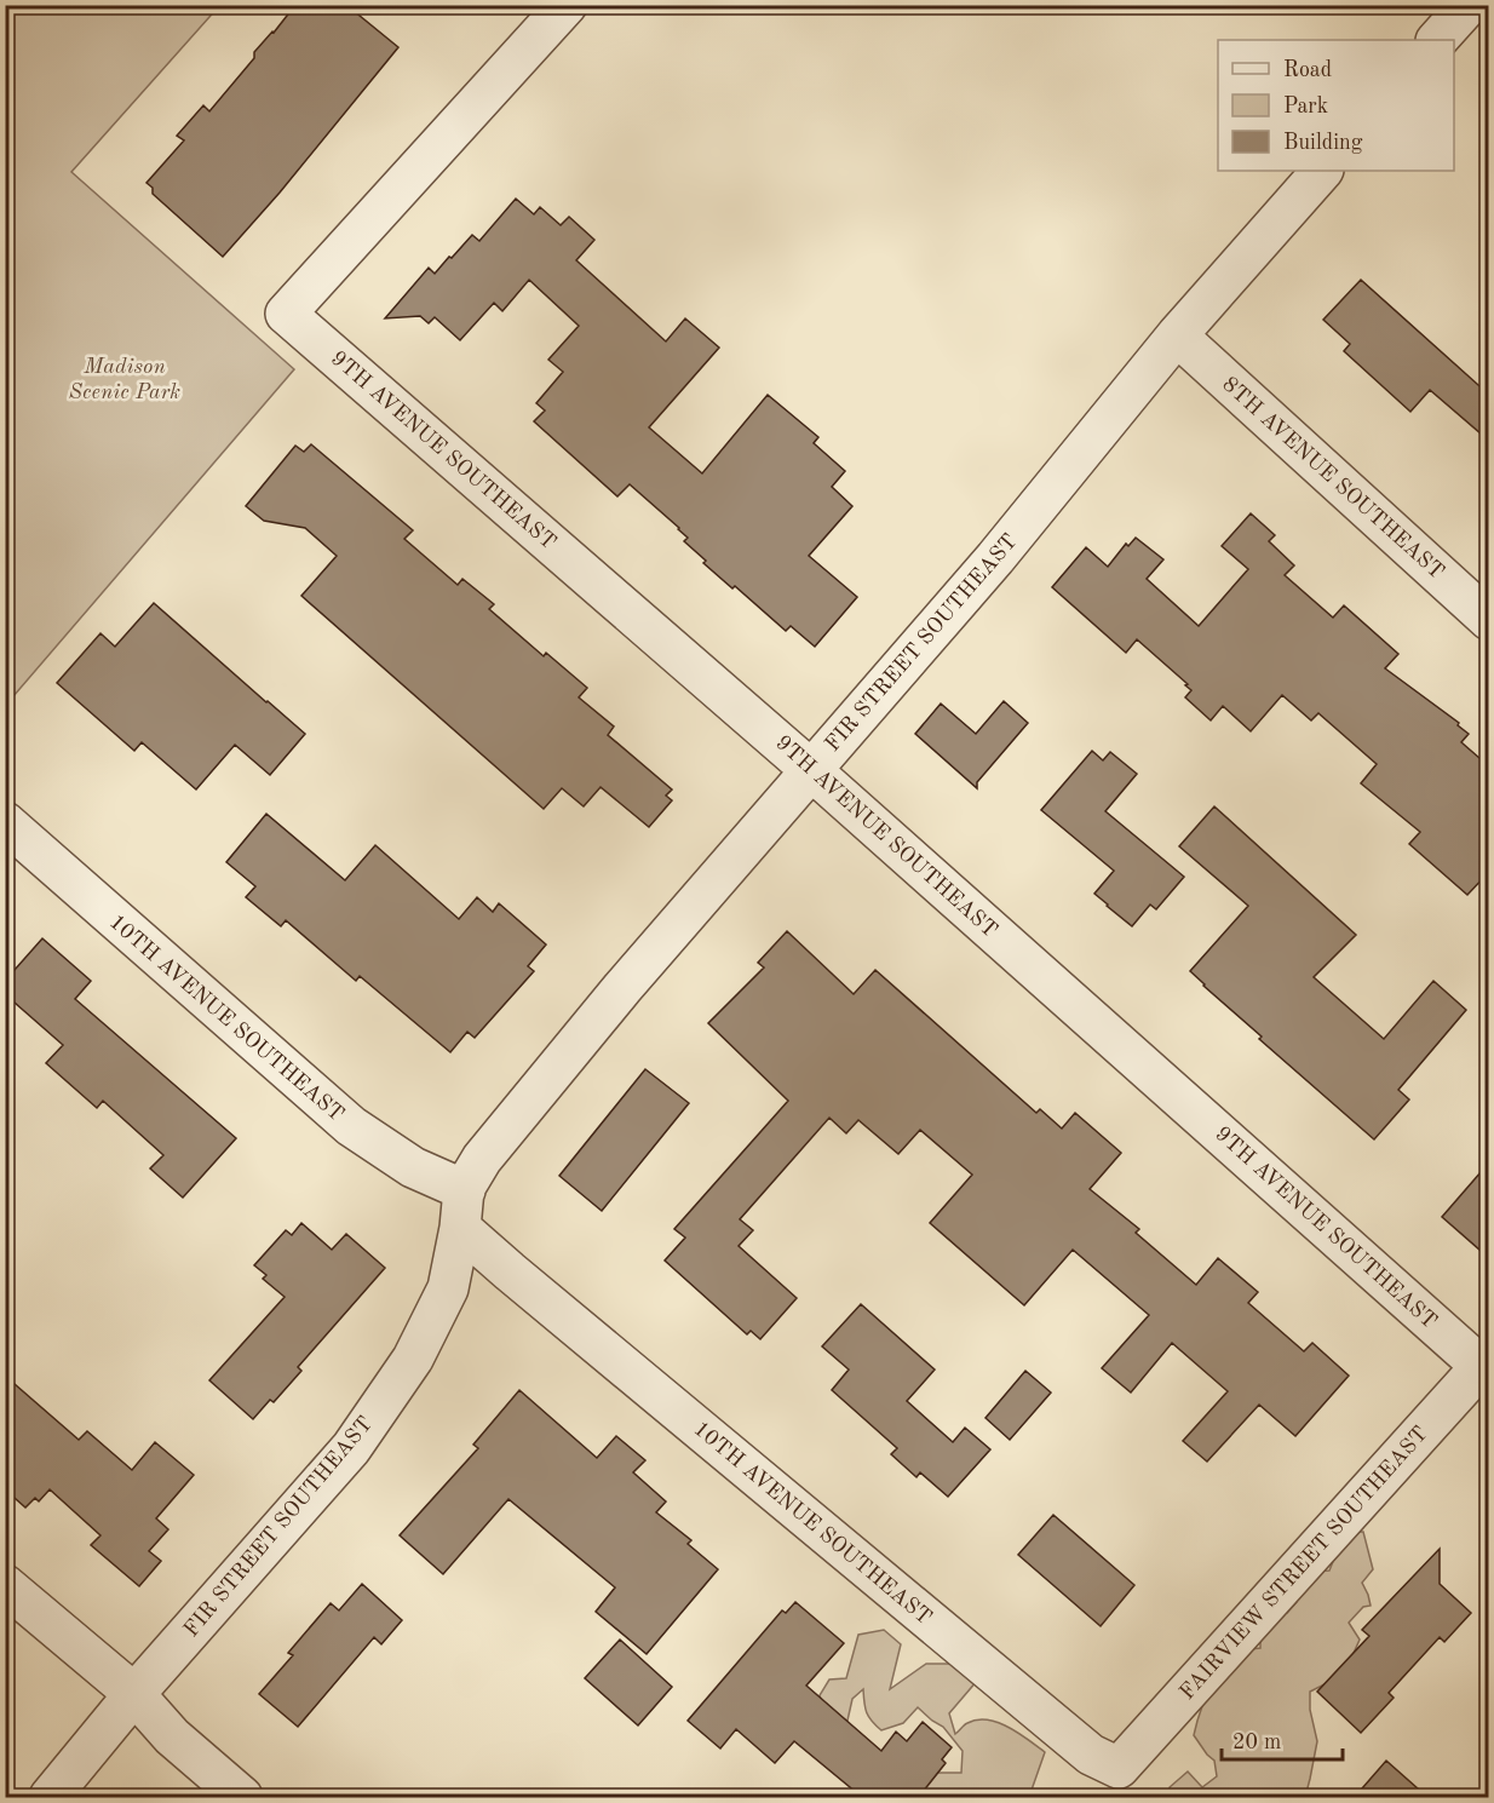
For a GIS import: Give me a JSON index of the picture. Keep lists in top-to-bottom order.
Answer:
{
  "streets": {
    "street": [
      "9TH AVENUE SOUTHEAST",
      "8TH AVENUE SOUTHEAST",
      "FIR STREET SOUTHEAST",
      "10TH AVENUE SOUTHEAST",
      "FAIRVIEW STREET SOUTHEAST"
    ]
  },
  "crossings": [
    ["9TH AVENUE SOUTHEAST", "FIR STREET SOUTHEAST"],
    ["9TH AVENUE SOUTHEAST", "FAIRVIEW STREET SOUTHEAST"],
    ["8TH AVENUE SOUTHEAST", "FIR STREET SOUTHEAST"],
    ["FIR STREET SOUTHEAST", "10TH AVENUE SOUTHEAST"],
    ["10TH AVENUE SOUTHEAST", "FAIRVIEW STREET SOUTHEAST"]
  ],
  "parks": ["Madison Scenic Park"],
  "legend": ["Road", "Park", "Building"],
  "scale_bar": "20 m"
}
